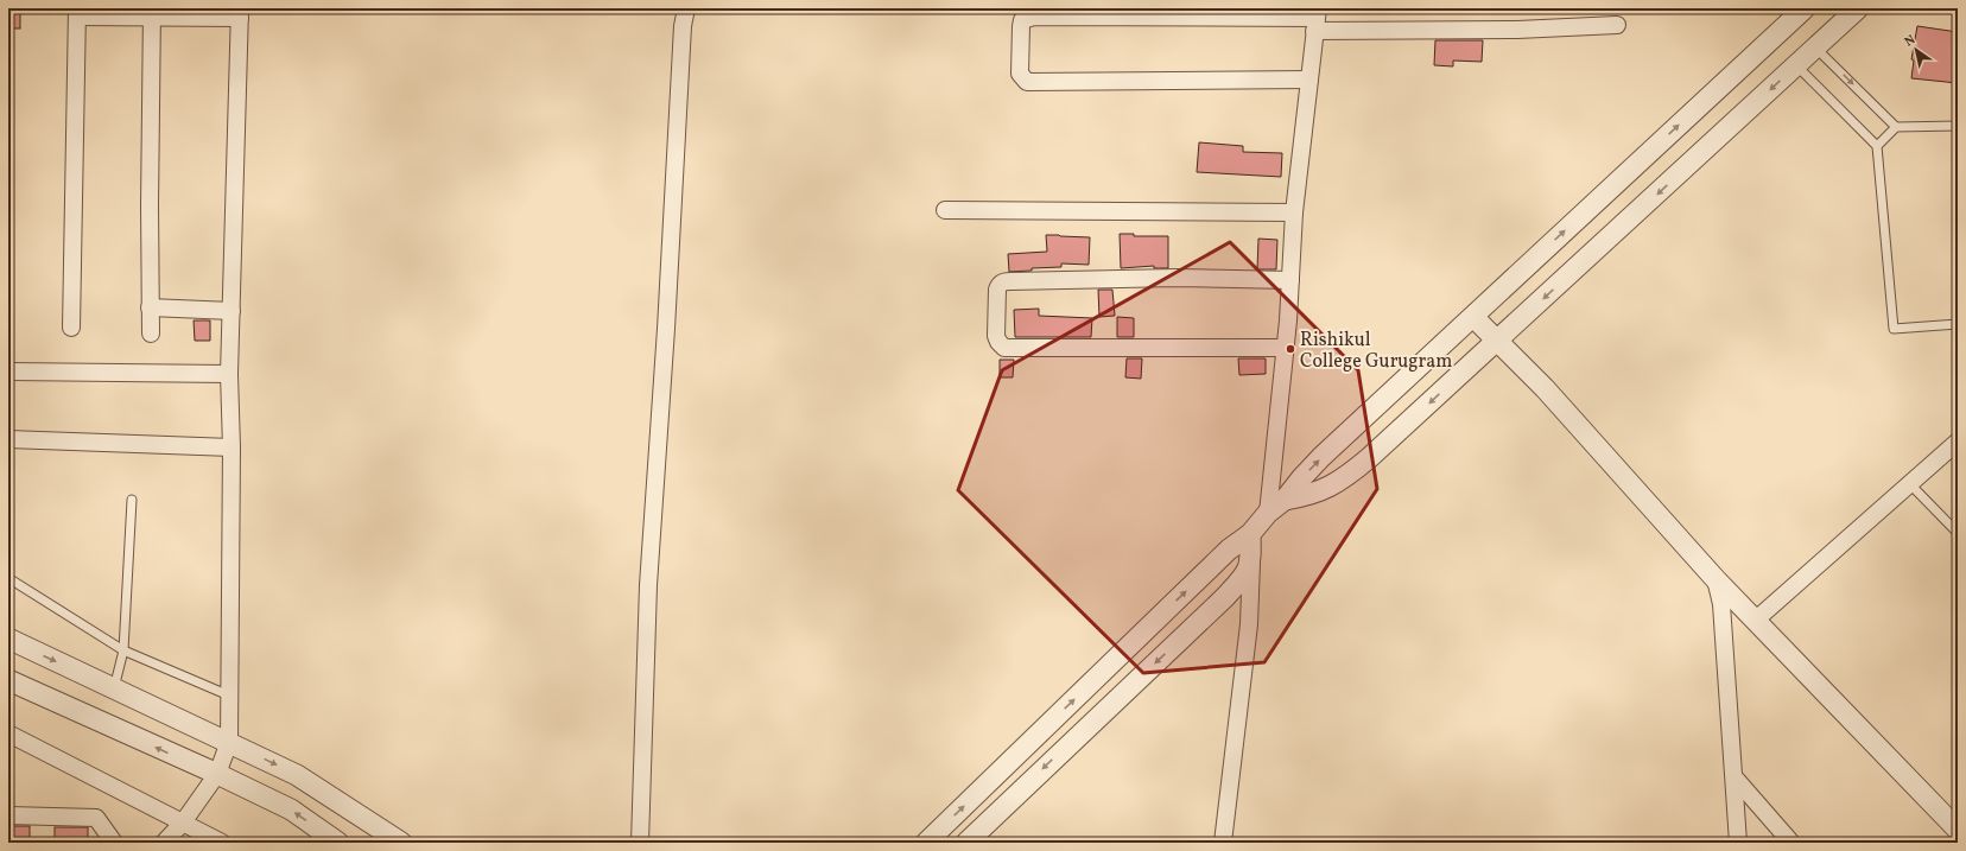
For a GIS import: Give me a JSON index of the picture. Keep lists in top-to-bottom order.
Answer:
{
  "places": ["Rishikul College Gurugram"],
  "north": "top left"
}
